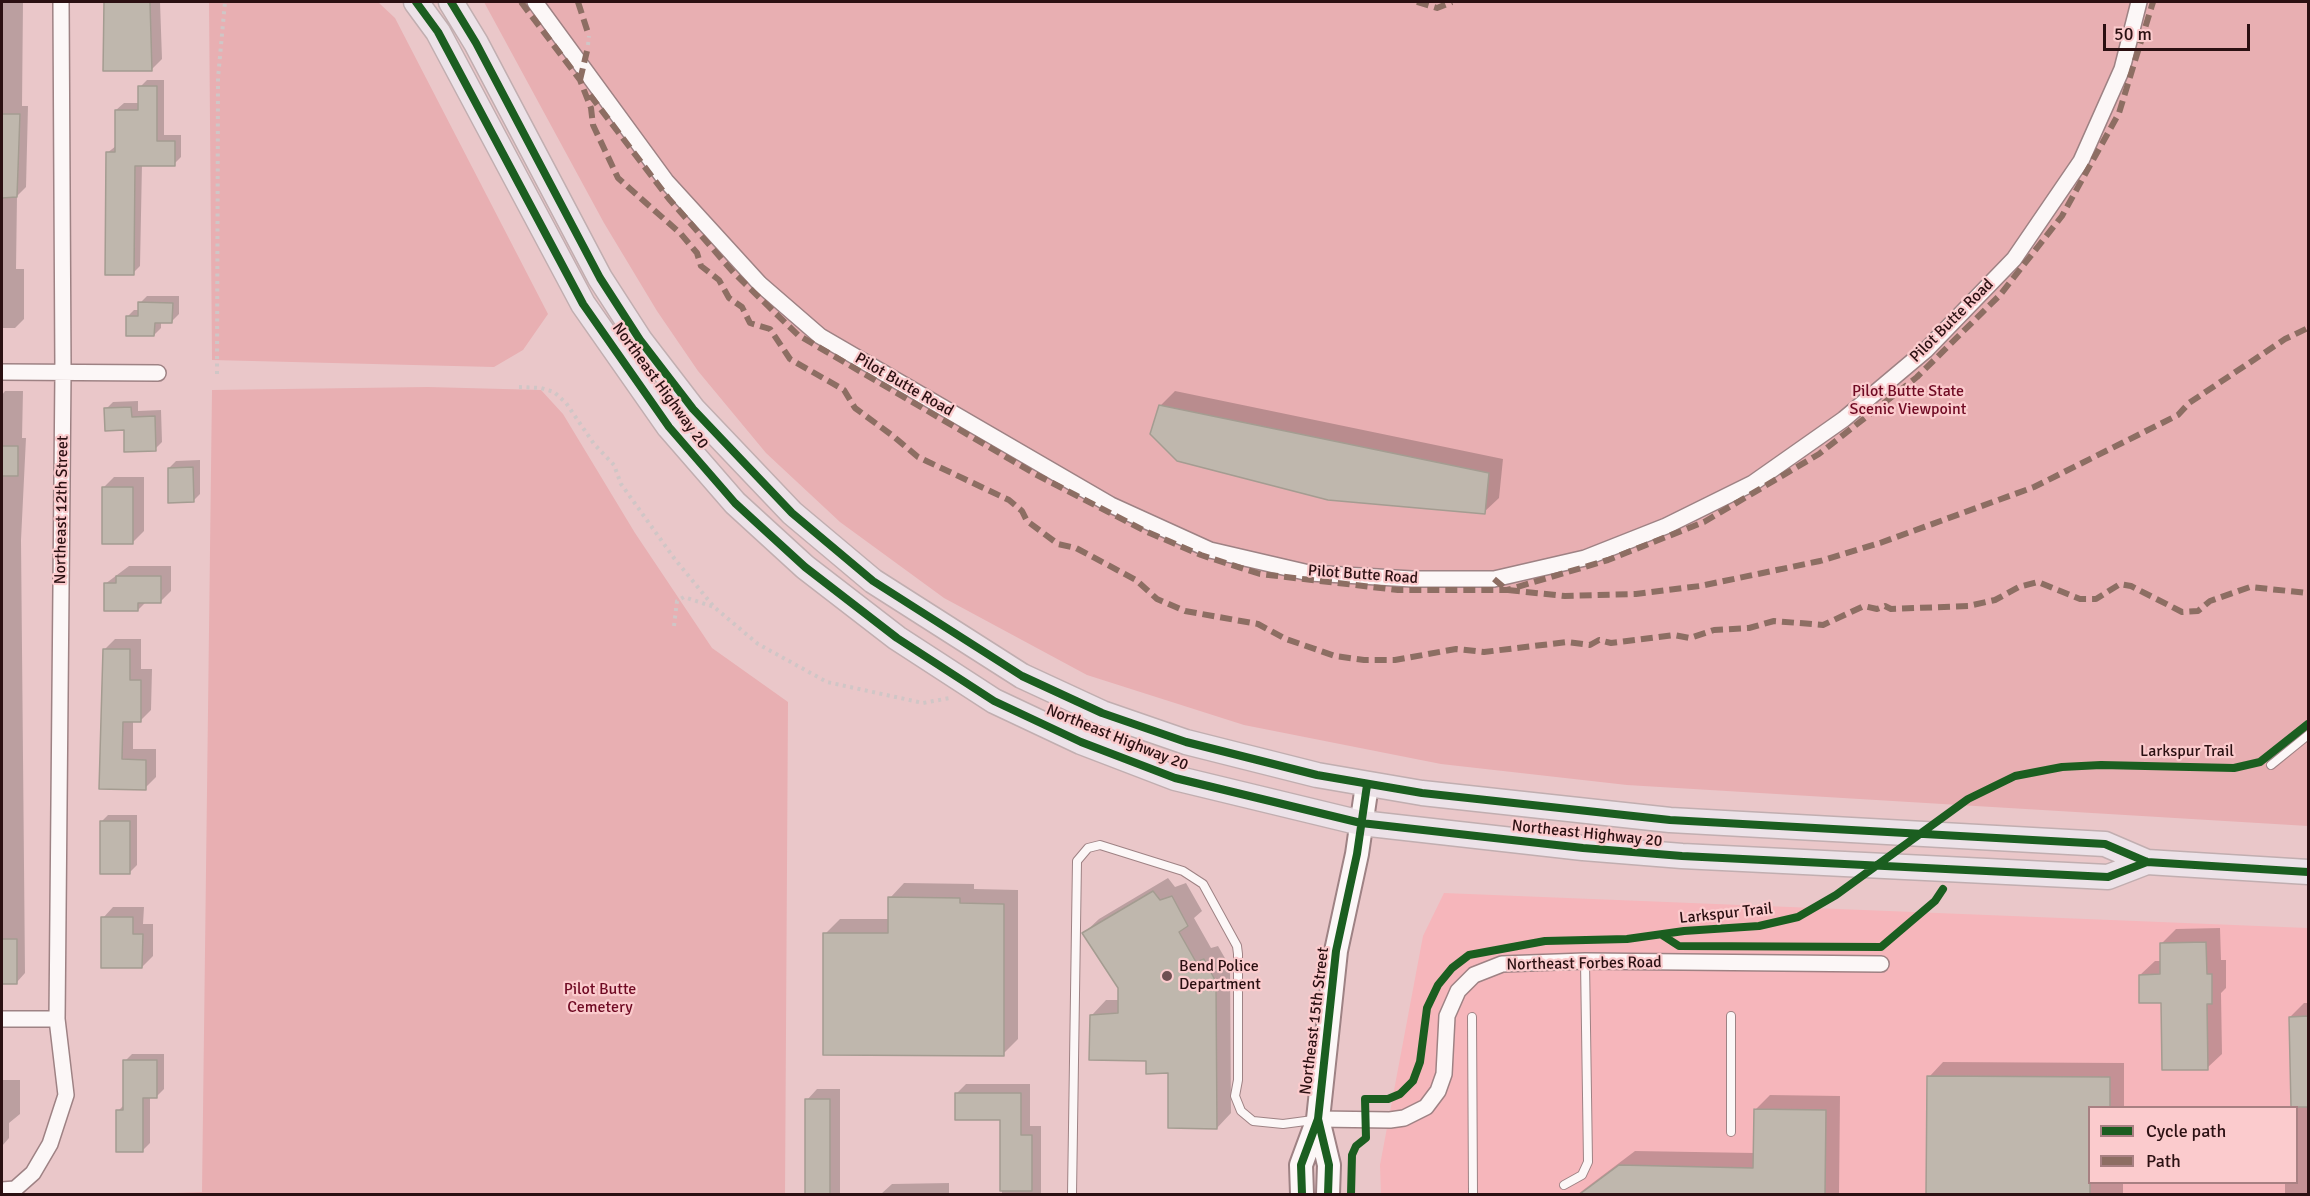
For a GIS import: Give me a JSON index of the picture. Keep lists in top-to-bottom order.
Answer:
{
  "streets": {
    "main road": ["Northeast Highway 20", "Northeast 15th Street"],
    "street": ["Pilot Butte Road", "Northeast 12th Street", "Northeast Forbes Road"],
    "cycle path": ["Larkspur Trail"]
  },
  "crossings": [
    ["Northeast Highway 20", "Northeast 15th Street"],
    ["Northeast Forbes Road", "Northeast 15th Street"]
  ],
  "parks": ["Pilot Butte State Scenic Viewpoint", "Pilot Butte Cemetery"],
  "places": ["Bend Police Department"],
  "legend": ["Cycle path", "Path"],
  "scale_bar": "50 m"
}
